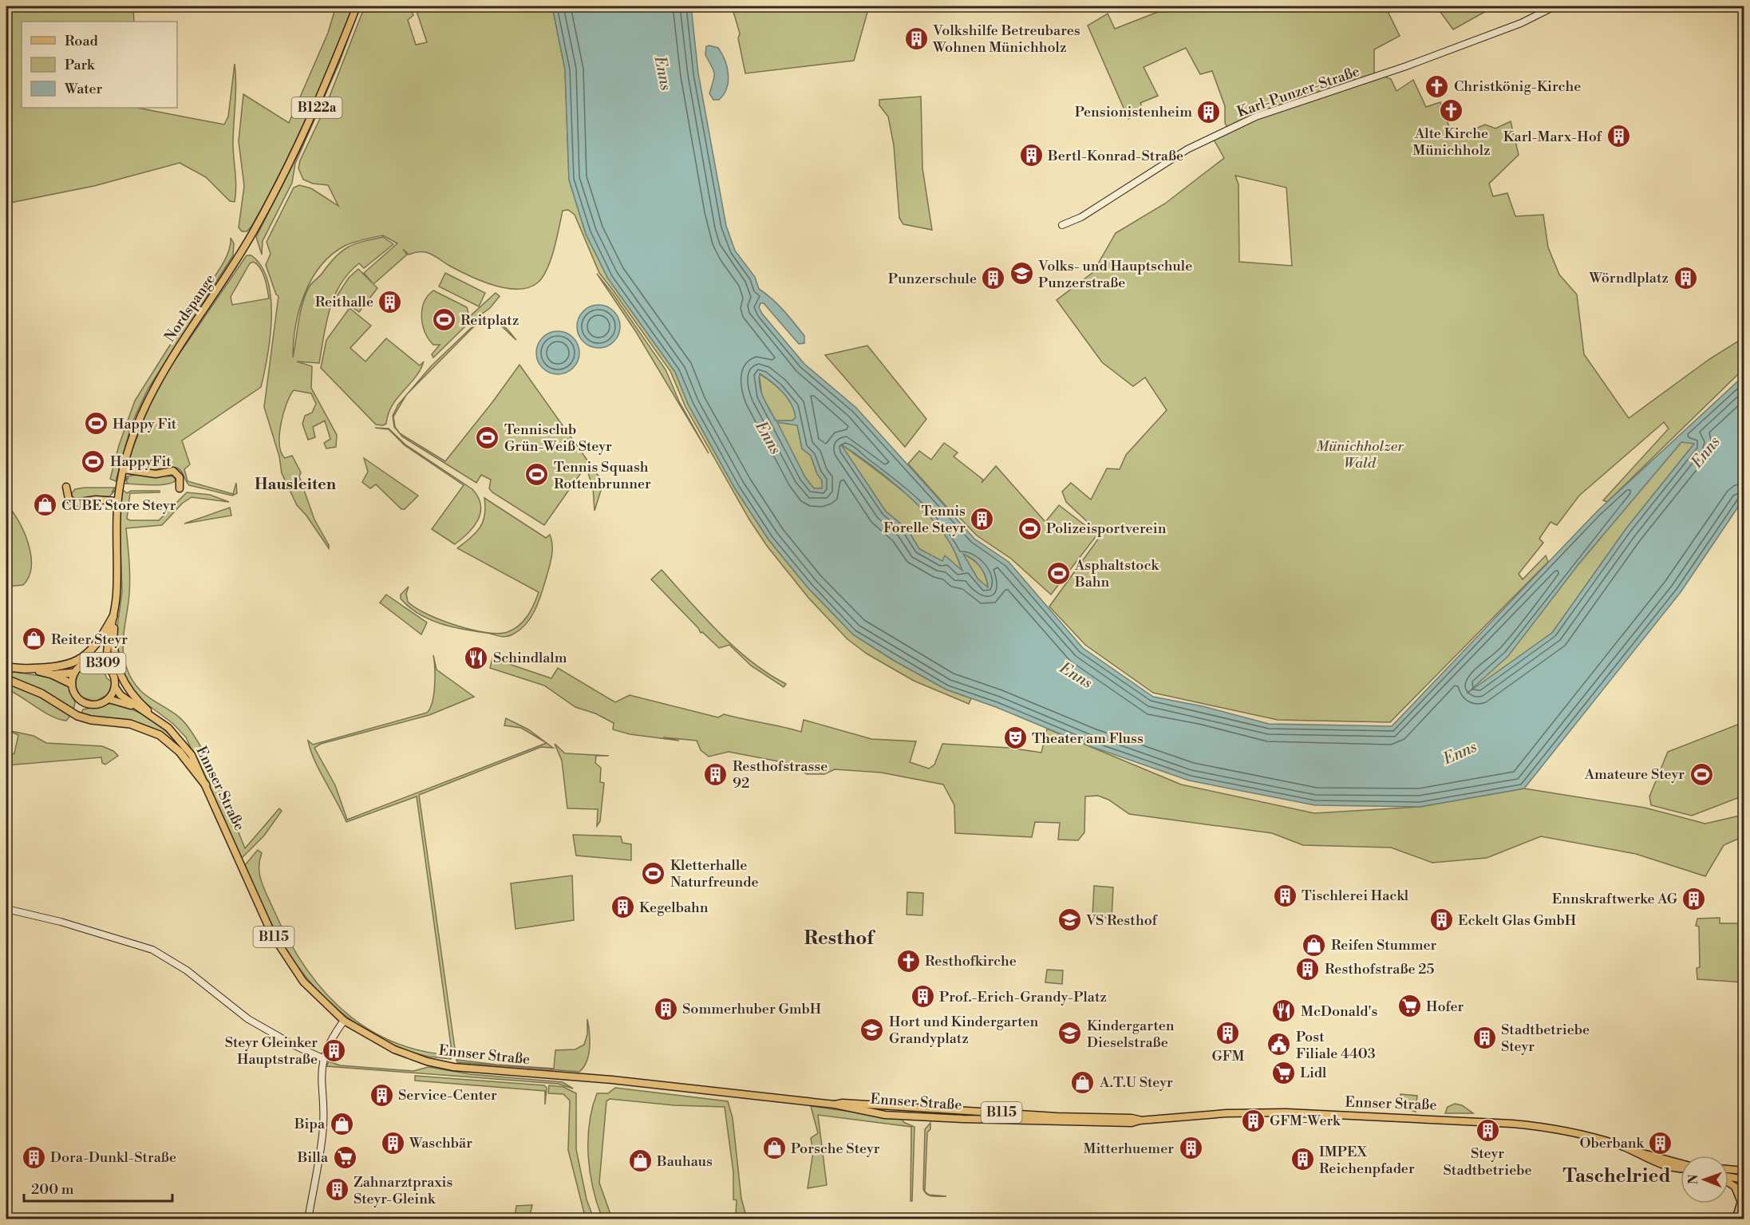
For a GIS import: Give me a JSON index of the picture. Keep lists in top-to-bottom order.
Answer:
{
  "streets": {
    "highway": ["B309"],
    "main road": [
      "B122a",
      "Nordspange",
      "Ennser Straße",
      "B115"
    ],
    "street": ["Karl-Punzer-Straße"]
  },
  "crossings": [
    ["Nordspange", "B309"],
    ["Nordspange", "Ennser Straße"],
    ["B309", "Ennser Straße"]
  ],
  "districts": ["Hausleiten", "Resthof", "Taschelried"],
  "water": ["Enns"],
  "parks": ["Münichholzer Wald"],
  "places": {
    "building": [
      "Volkshilfe Betreubares Wohnen Münichholz",
      "Pensionistenheim",
      "Karl-Marx-Hof",
      "Bertl-Konrad-Straße",
      "Wörndlplatz",
      "Punzerschule",
      "Reithalle",
      "Tennis Forelle Steyr",
      "Resthofstrasse 92",
      "Tischlerei Hackl",
      "Ennskraftwerke AG",
      "Kegelbahn",
      "Eckelt Glas GmbH",
      "Resthofstraße 25",
      "Prof.-Erich-Grandy-Platz",
      "Sommerhuber GmbH",
      "GFM",
      "Stadtbetriebe Steyr",
      "Steyr Gleinker Hauptstraße",
      "Service-Center",
      "GFM-Werk",
      "Steyr Stadtbetriebe",
      "Waschbär",
      "Oberbank",
      "Mitterhuemer",
      "Dora-Dunkl-Straße",
      "IMPEX Reichenpfader",
      "Zahnarztpraxis Steyr-Gleink"
    ],
    "church": ["Christkönig-Kirche", "Alte Kirche Münichholz", "Resthofkirche"],
    "school or university": [
      "Volks- und Hauptschule Punzerstraße",
      "VS Resthof",
      "Hort und Kindergarten Grandyplatz",
      "Kindergarten Dieselstraße"
    ],
    "sports": [
      "Reitplatz",
      "Happy Fit",
      "Tennisclub Grün-Weiß Steyr",
      "HappyFit",
      "Tennis Squash Rottenbrunner",
      "Polizeisportverein",
      "Asphaltstock Bahn",
      "Amateure Steyr",
      "Kletterhalle Naturfreunde"
    ],
    "shop": [
      "CUBE Store Steyr",
      "Reiter Steyr",
      "Reifen Stummer",
      "A.T.U Steyr",
      "Bipa",
      "Porsche Steyr",
      "Bauhaus"
    ],
    "restaurant": ["Schindlalm", "McDonald's"],
    "theatre": ["Theater am Fluss"],
    "supermarket": ["Hofer", "Lidl", "Billa"],
    "public building": ["Post Filiale 4403"]
  },
  "legend": ["Road", "Park", "Water"],
  "scale_bar": "200 m",
  "north": "left"
}
